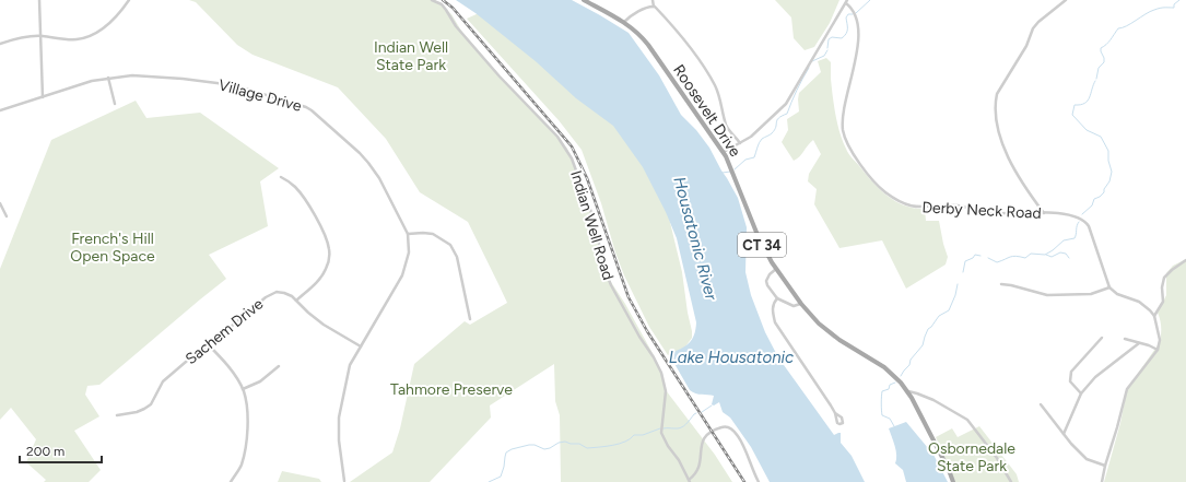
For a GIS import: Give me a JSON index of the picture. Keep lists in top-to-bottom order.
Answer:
{
  "streets": {
    "main road": ["Roosevelt Drive", "CT 34"],
    "street": [
      "Village Drive",
      "Derby Neck Road",
      "Indian Well Road",
      "Sachem Drive"
    ]
  },
  "crossings": [
    ["Village Drive", "Sachem Drive"]
  ],
  "water": ["Housatonic River", "Lake Housatonic"],
  "parks": [
    "Indian Well State Park",
    "French's Hill Open Space",
    "Tahmore Preserve",
    "Osbornedale State Park"
  ],
  "scale_bar": "200 m"
}
